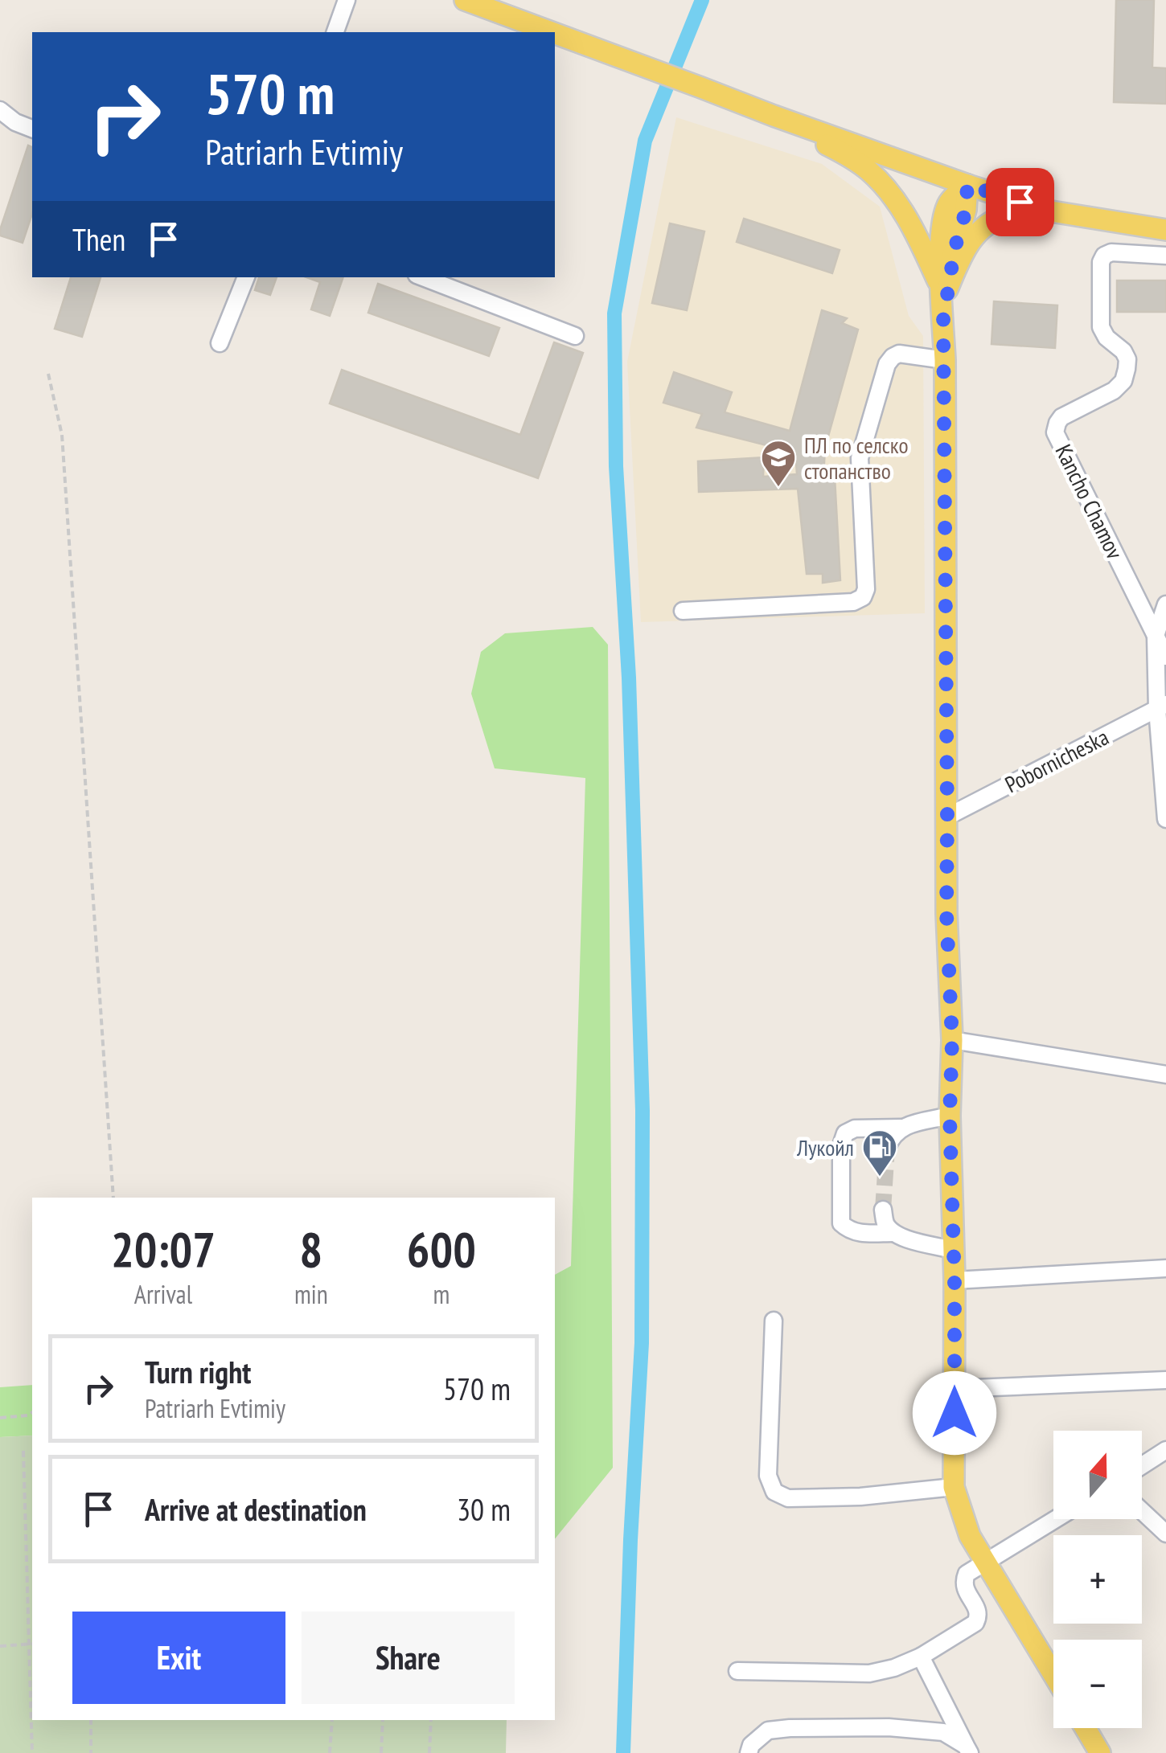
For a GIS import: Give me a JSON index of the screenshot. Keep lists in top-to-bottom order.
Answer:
{
  "streets": {
    "street": ["Kancho Chamov", "Pobornicheska"]
  },
  "places": {
    "school or university": ["ПЛ по селско стопанство"],
    "fuel station": ["Лукойл"]
  },
  "north": "top",
  "page": {
    "turn": ["570 m", "Patriarh Evtimiy"],
    "then": "Then",
    "eta": [
      "20:07",
      "Arrival",
      "8",
      "min",
      "600",
      "m"
    ],
    "list": [
      {
        "name": "Turn right",
        "note": "Patriarh Evtimiy",
        "value": "570 m"
      },
      {
        "name": "Arrive at destination",
        "value": "30 m"
      }
    ],
    "map_buttons": ["+", "−"],
    "buttons": ["Exit", "Share"]
  }
}
